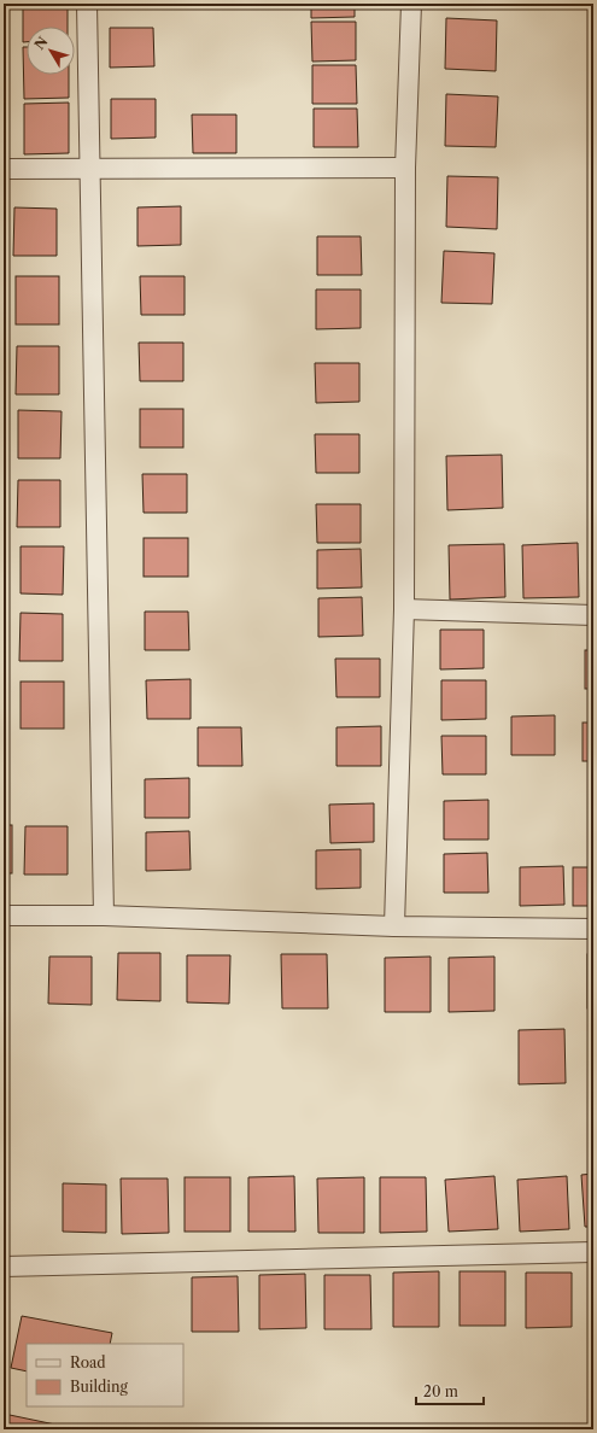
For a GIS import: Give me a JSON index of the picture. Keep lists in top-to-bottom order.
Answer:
{
  "legend": ["Road", "Building"],
  "scale_bar": "20 m",
  "north": "top left"
}
